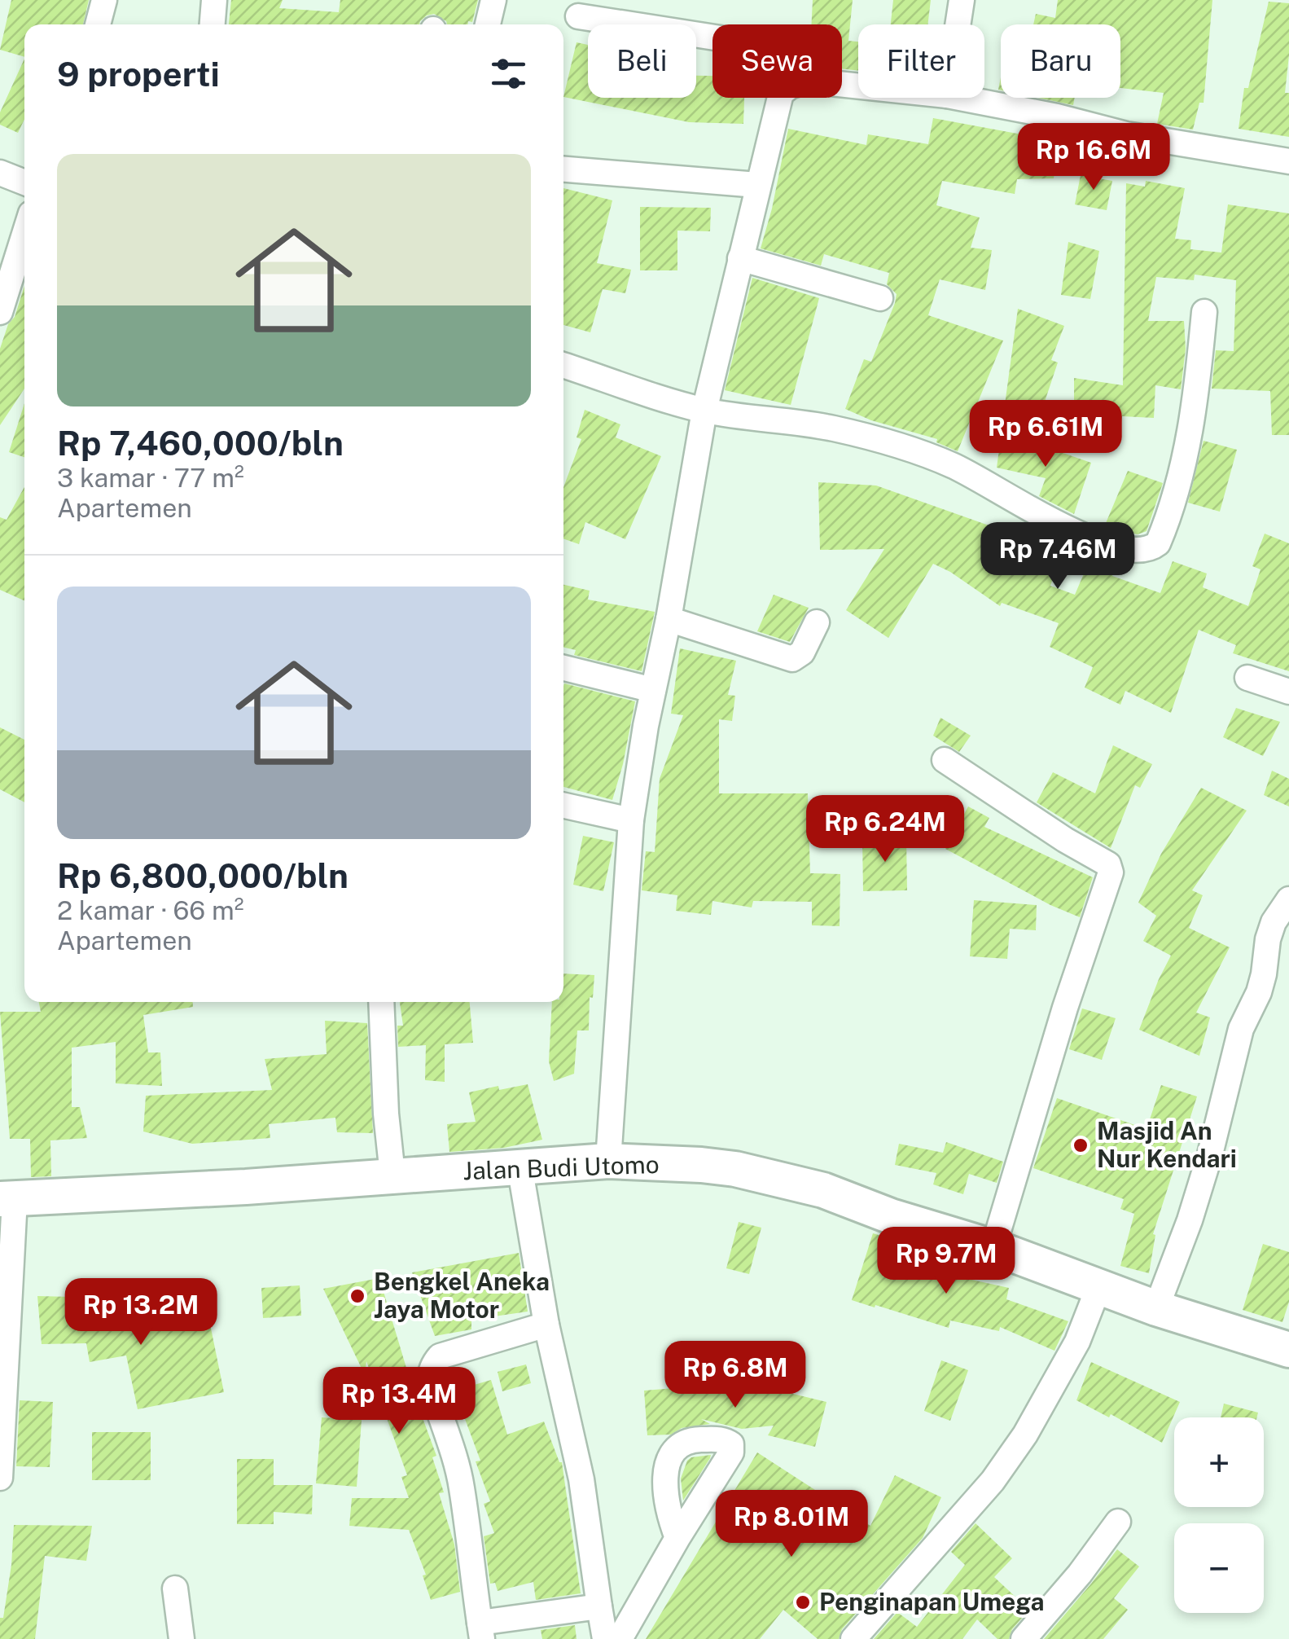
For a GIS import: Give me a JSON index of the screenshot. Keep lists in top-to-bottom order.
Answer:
{
  "streets": {
    "main road": ["Jalan Budi Utomo"]
  },
  "places": ["Masjid An Nur Kendari", "Bengkel Aneka Jaya Motor", "Penginapan Umega"],
  "page": {
    "chip": [
      "Beli",
      "Sewa",
      "Filter",
      "Baru"
    ],
    "heading": "9 properti",
    "list": [
      {
        "name": "Rp 7,460,000/bln",
        "note": "3 kamar · 77 m² · Apartemen"
      },
      {
        "name": "Rp 6,800,000/bln",
        "note": "2 kamar · 66 m² · Apartemen"
      }
    ],
    "price": [
      "Rp 16.6M",
      "Rp 6.61M",
      "Rp 7.46M",
      "Rp 6.24M",
      "Rp 9.7M",
      "Rp 13.2M",
      "Rp 6.8M",
      "Rp 13.4M",
      "Rp 8.01M"
    ],
    "map_buttons": ["+", "−"]
  }
}
